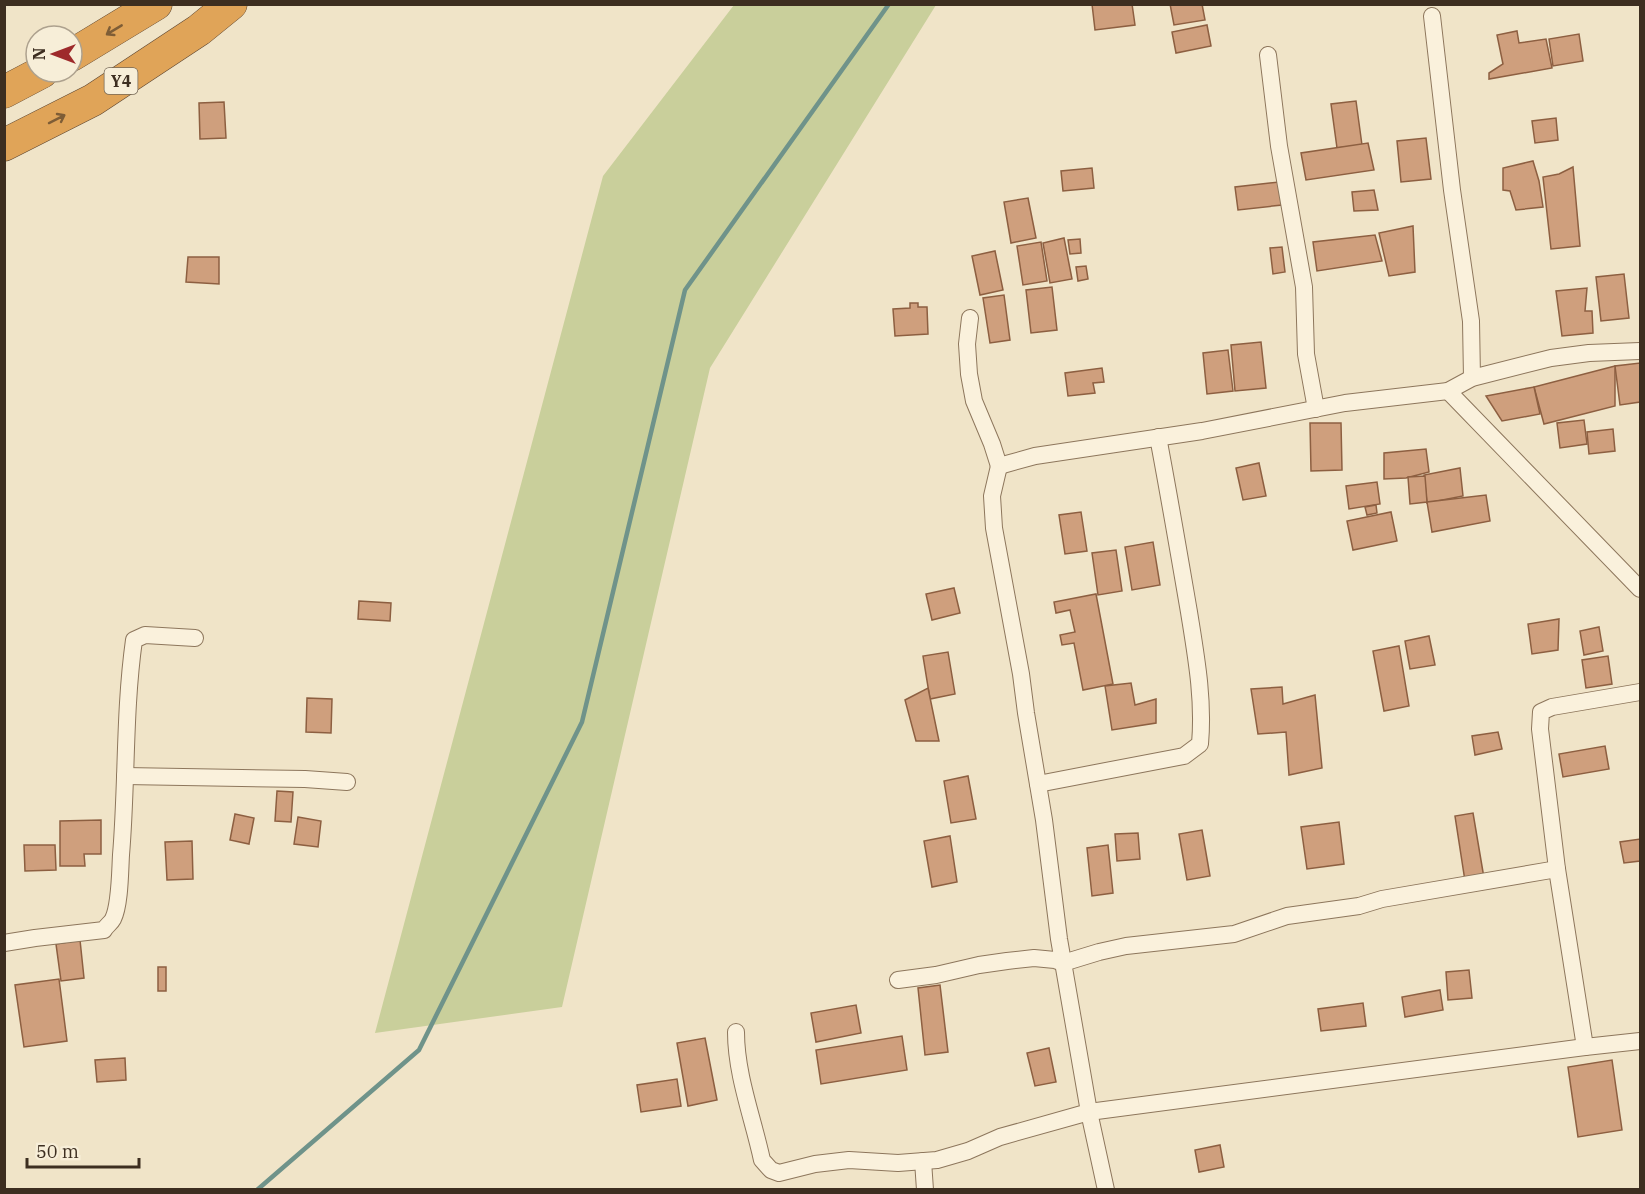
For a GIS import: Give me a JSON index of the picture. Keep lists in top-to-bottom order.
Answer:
{
  "streets": {
    "highway": ["Y4"]
  },
  "scale_bar": "50 m",
  "north": "left"
}
